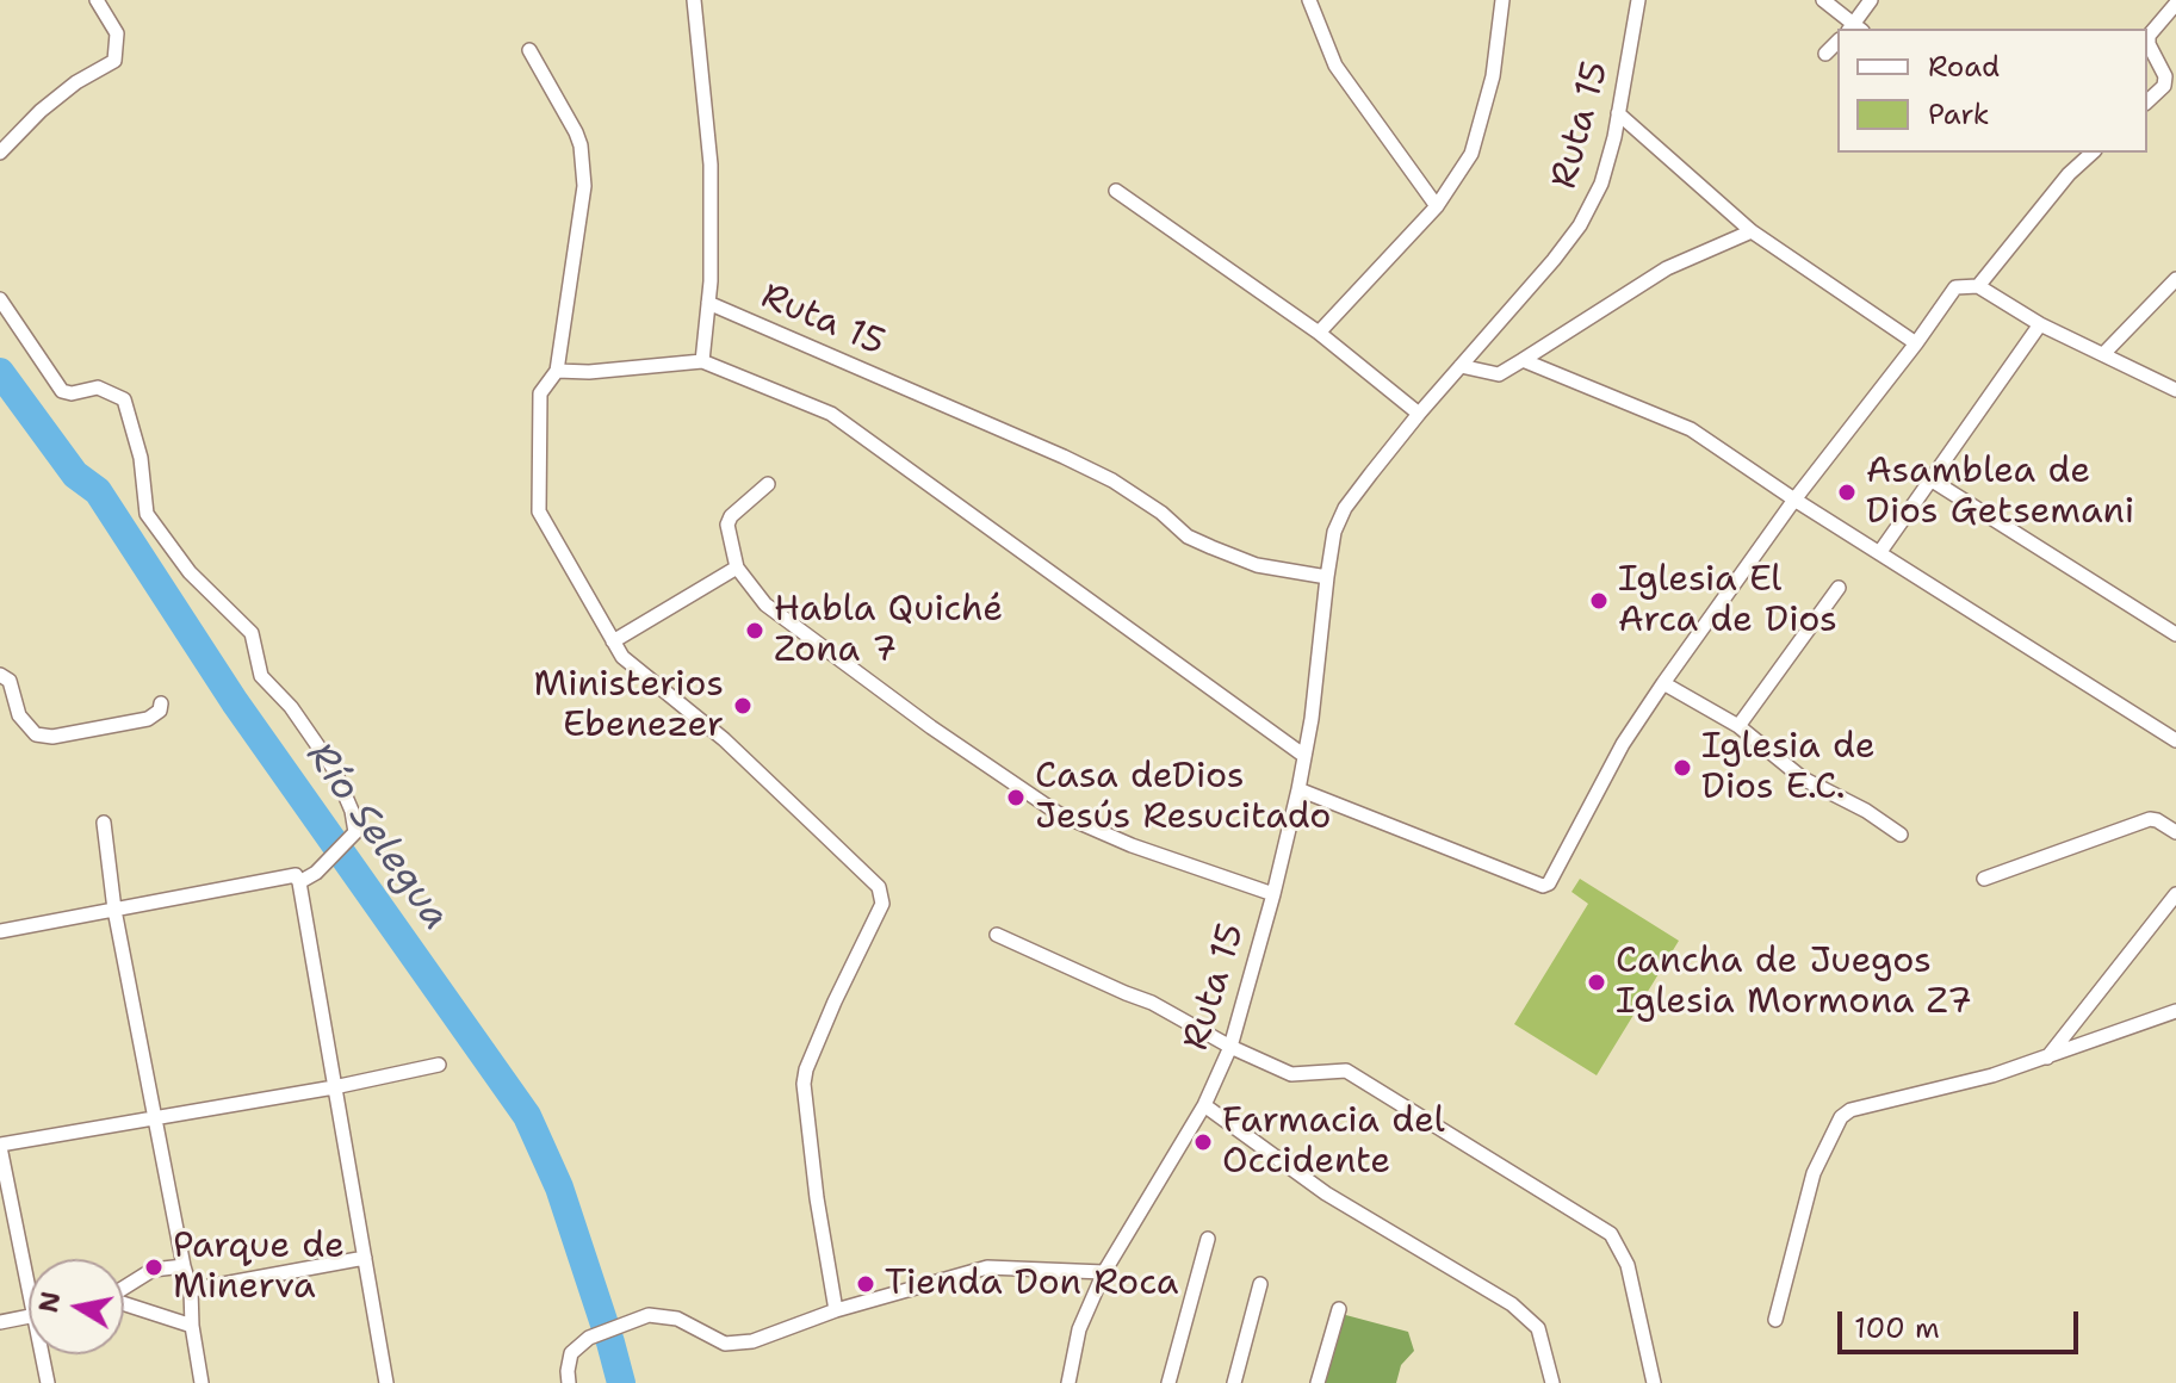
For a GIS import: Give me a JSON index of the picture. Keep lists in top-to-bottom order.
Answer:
{
  "streets": {
    "street": ["Ruta 15"]
  },
  "water": ["Río Selegua"],
  "places": [
    "Asamblea de Dios Getsemani",
    "Iglesia El Arca de Dios",
    "Habla Quiché Zona 7",
    "Ministerios Ebenezer",
    "Iglesia de Dios E.C.",
    "Casa deDios Jesús Resucitado",
    "Cancha de Juegos Iglesia Mormona Z7",
    "Farmacia del Occidente",
    "Parque de Minerva",
    "Tienda Don Roca"
  ],
  "legend": ["Road", "Park"],
  "scale_bar": "100 m",
  "north": "left"
}
